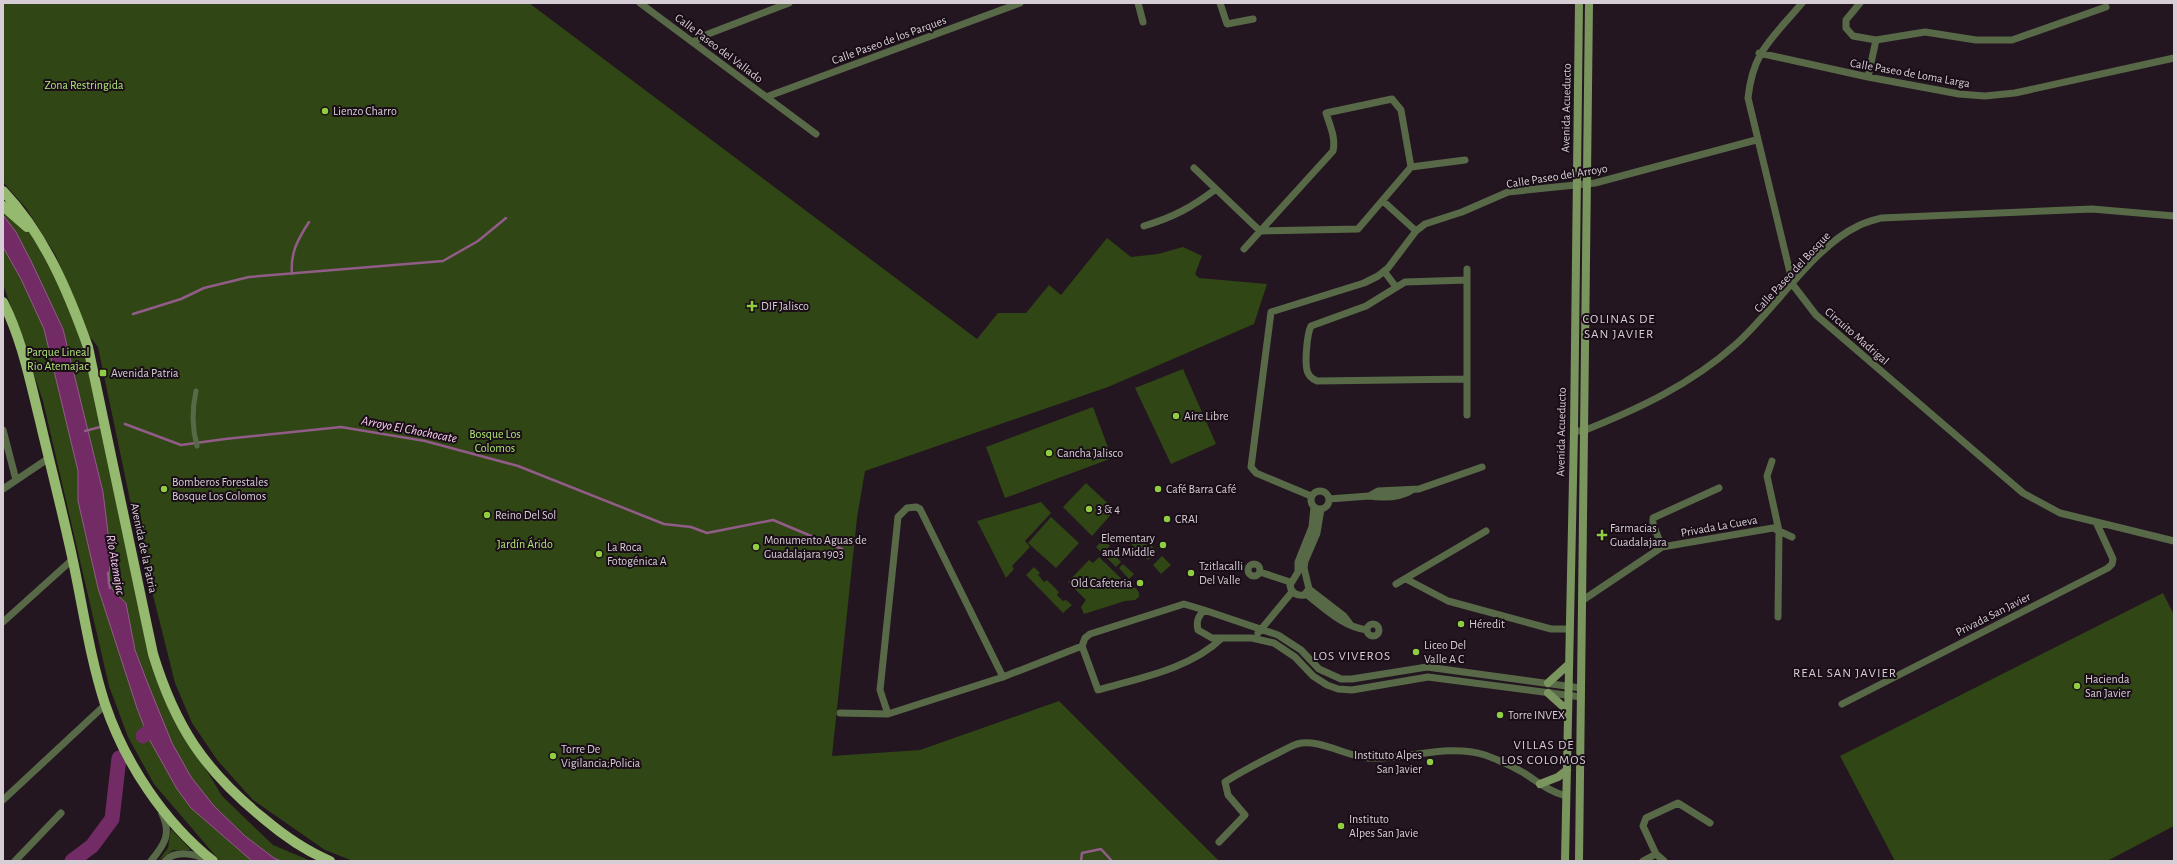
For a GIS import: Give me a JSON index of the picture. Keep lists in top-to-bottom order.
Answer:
{
  "streets": {
    "main road": ["Avenida Acueducto", "Avenida de la Patria"],
    "street": [
      "Calle Paseo de los Parques",
      "Calle Paseo del Vallado",
      "Calle Paseo de Loma Larga",
      "Calle Paseo del Arroyo",
      "Calle Paseo del Bosque",
      "Circuito Madrigal",
      "Privada La Cueva",
      "Privada San Javier"
    ]
  },
  "crossings": [
    ["Calle Paseo de los Parques", "Calle Paseo del Vallado"],
    ["Calle Paseo de Loma Larga", "Circuito Madrigal"],
    ["Avenida Acueducto", "Calle Paseo del Arroyo"],
    ["Avenida Acueducto", "Calle Paseo del Bosque"],
    ["Avenida Acueducto", "Privada La Cueva"],
    ["Calle Paseo del Arroyo", "Circuito Madrigal"],
    ["Calle Paseo del Bosque", "Circuito Madrigal"],
    ["Circuito Madrigal", "Privada San Javier"]
  ],
  "districts": [
    "COLINAS DE SAN JAVIER",
    "LOS VIVEROS",
    "REAL SAN JAVIER",
    "VILLAS DE LOS COLOMOS"
  ],
  "water": ["Arroyo El Chochocate", "Río Atemajac"],
  "parks": [
    "Zona Restringida",
    "Parque Lineal Rio Atemajac",
    "Bosque Los Colomos",
    "Jardín Árido"
  ],
  "places": {
    "other": [
      "Lienzo Charro",
      "Aire Libre",
      "Cancha Jalisco",
      "Bomberos Forestales Bosque Los Colomos",
      "Café Barra Café",
      "3 & 4",
      "Reino Del Sol",
      "CRAI",
      "Elementary and Middle",
      "Monumento Aguas de Guadalajara 1903",
      "La Roca Fotogénica A",
      "Tzitlacalli Del Valle",
      "Old Cafeteria",
      "Héredit",
      "Liceo Del Valle A C",
      "Hacienda San Javier",
      "Torre INVEX",
      "Torre De Vigilancia;Policia",
      "Instituto Alpes San Javier",
      "Instituto Alpes San Javie"
    ],
    "health": ["DIF Jalisco", "Farmacias Guadalajara"],
    "transit": ["Avenida Patria"]
  }
}
